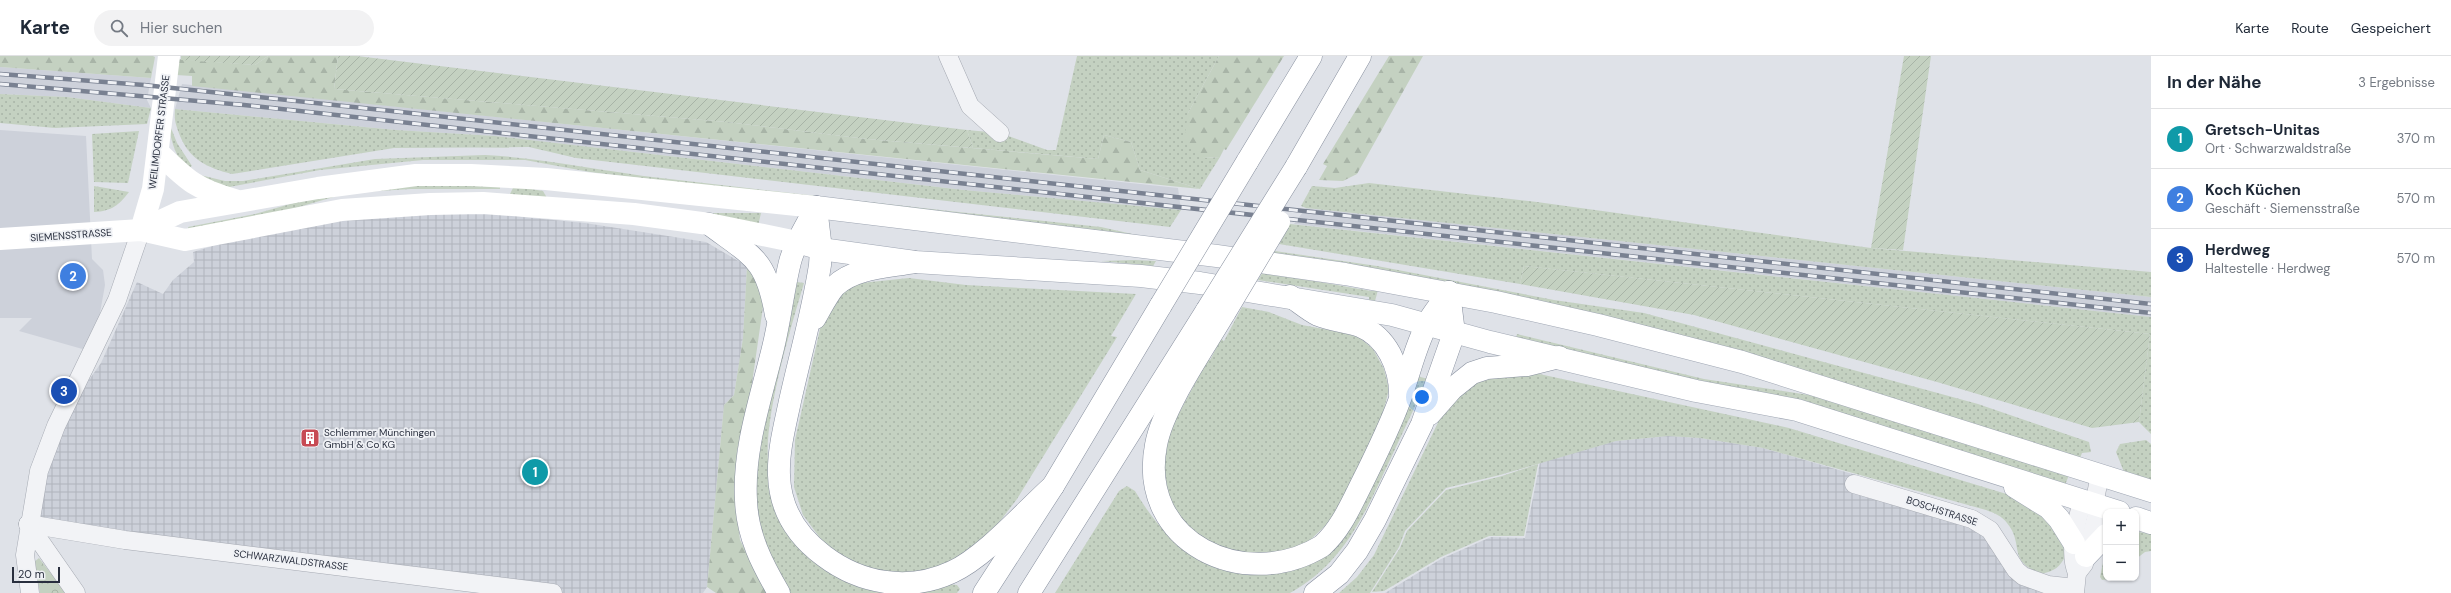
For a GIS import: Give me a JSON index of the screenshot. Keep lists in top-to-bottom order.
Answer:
{
  "streets": {
    "main road": ["WEILIMDORFER STRASSE", "SIEMENSSTRASSE"],
    "street": ["BOSCHSTRASSE", "SCHWARZWALDSTRASSE"]
  },
  "crossings": [
    ["WEILIMDORFER STRASSE", "SIEMENSSTRASSE"]
  ],
  "places": {
    "building": ["Schlemmer Münchingen GmbH & Co KG"]
  },
  "scale_bar": "20 m",
  "page": {
    "header": "Karte",
    "search": "Hier suchen",
    "nav": ["Karte", "Route", "Gespeichert"],
    "heading": ["In der Nähe", "3 Ergebnisse"],
    "list": [
      {
        "mark": "1",
        "name": "Gretsch-Unitas",
        "note": "Ort · Schwarzwaldstraße",
        "value": "370 m"
      },
      {
        "mark": "2",
        "name": "Koch Küchen",
        "note": "Geschäft · Siemensstraße",
        "value": "570 m"
      },
      {
        "mark": "3",
        "name": "Herdweg",
        "note": "Haltestelle · Herdweg",
        "value": "570 m"
      }
    ],
    "pins": ["2", "3", "1"],
    "map_buttons": ["+", "−"],
    "scale": "20 m"
  }
}
